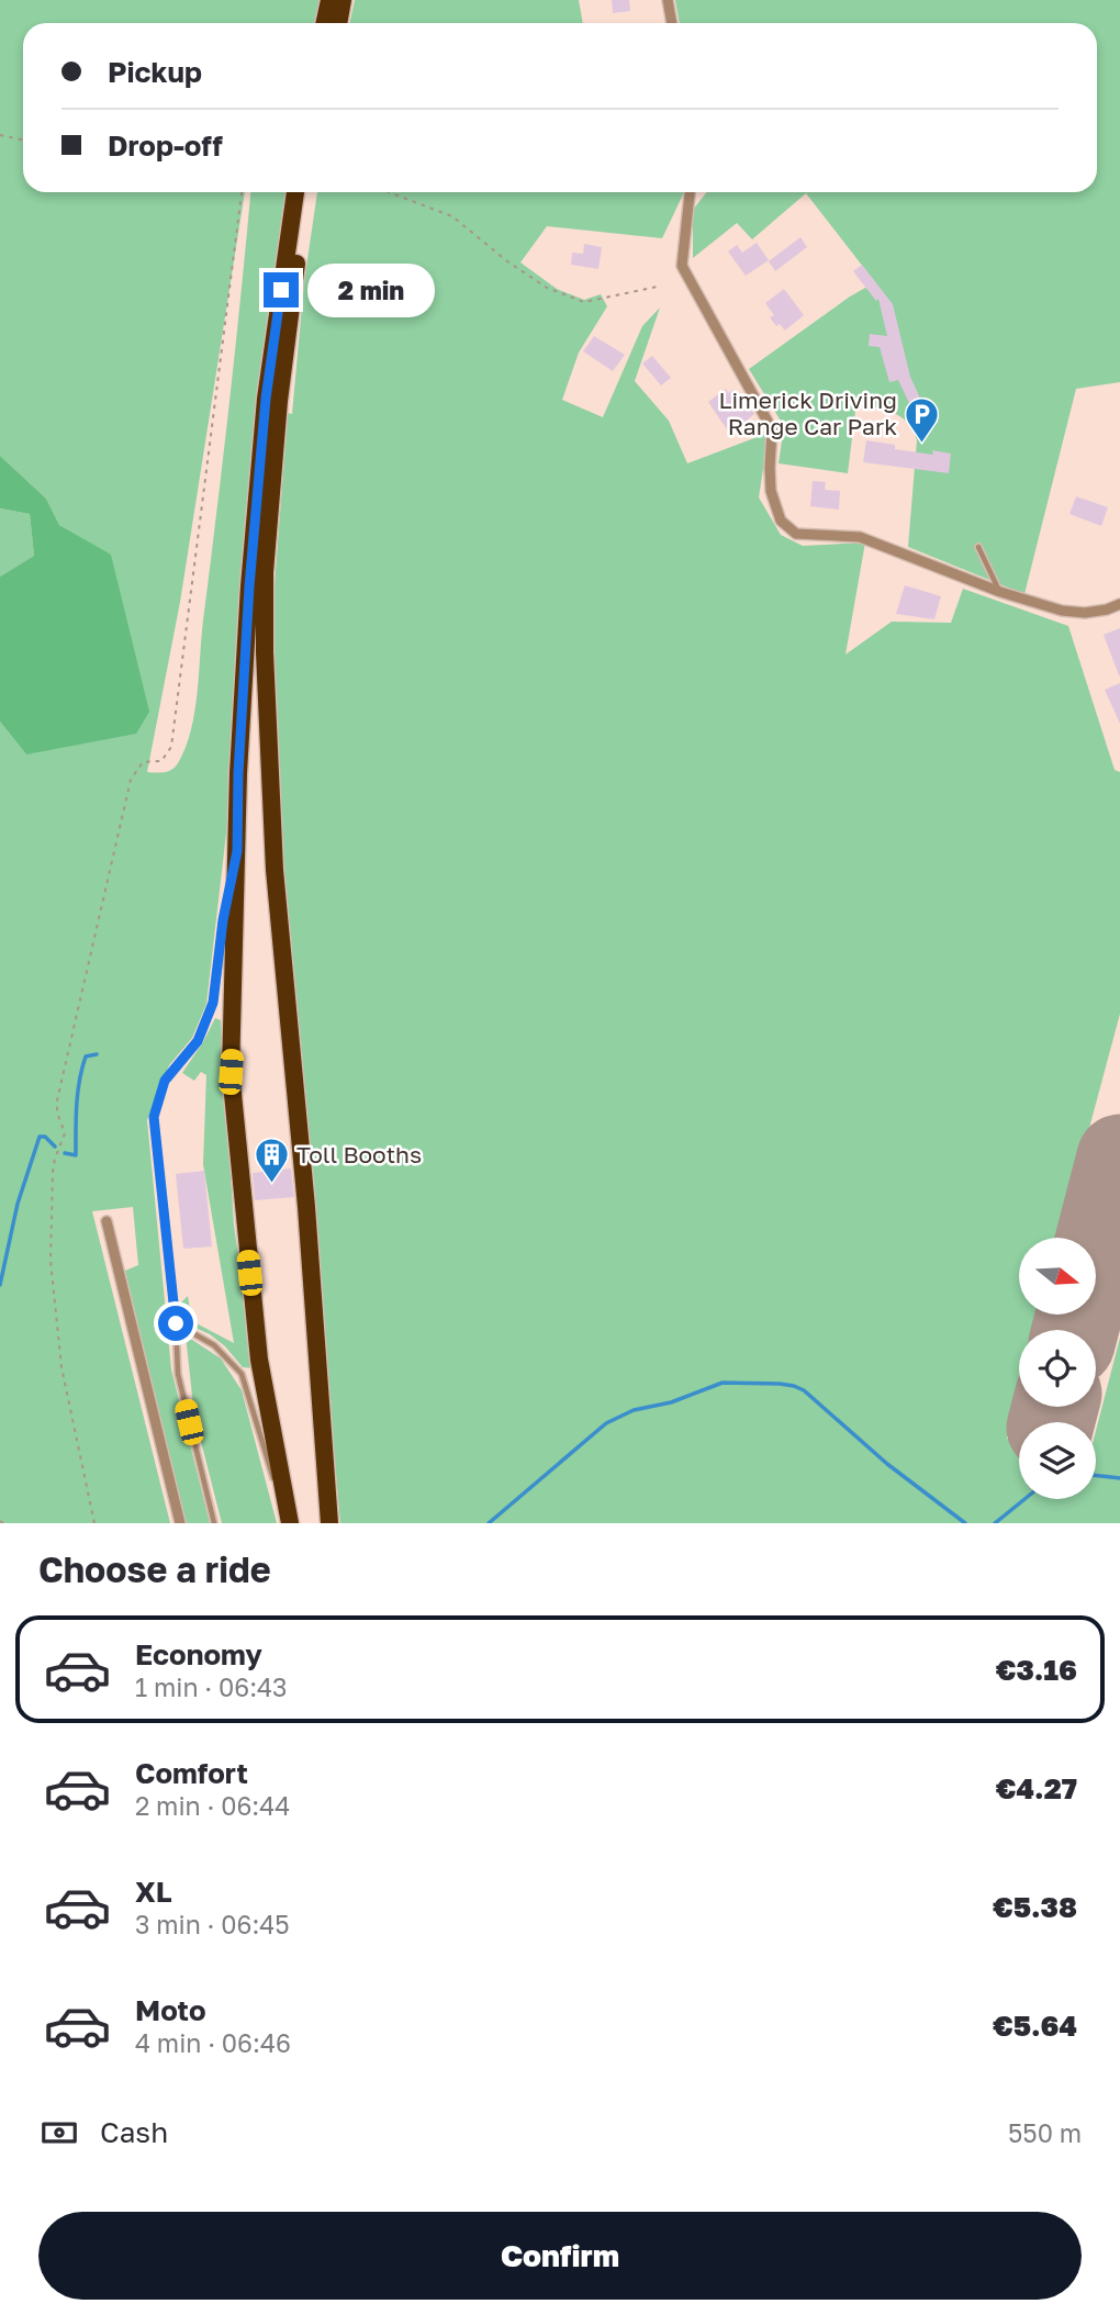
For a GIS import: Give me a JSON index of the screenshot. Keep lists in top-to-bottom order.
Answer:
{
  "places": {
    "parking": ["Limerick Driving Range Car Park"],
    "building": ["Toll Booths"]
  },
  "north": "right",
  "page": {
    "banner": ["Pickup", "Drop-off"],
    "bubble": "2 min",
    "heading": "Choose a ride",
    "list": [
      {
        "name": "Economy",
        "note": "1 min · 06:43",
        "value": "€3.16"
      },
      {
        "name": "Comfort",
        "note": "2 min · 06:44",
        "value": "€4.27"
      },
      {
        "name": "XL",
        "note": "3 min · 06:45",
        "value": "€5.38"
      },
      {
        "name": "Moto",
        "note": "4 min · 06:46",
        "value": "€5.64"
      }
    ],
    "pay": ["Cash", "550 m"],
    "buttons": "Confirm"
  }
}
